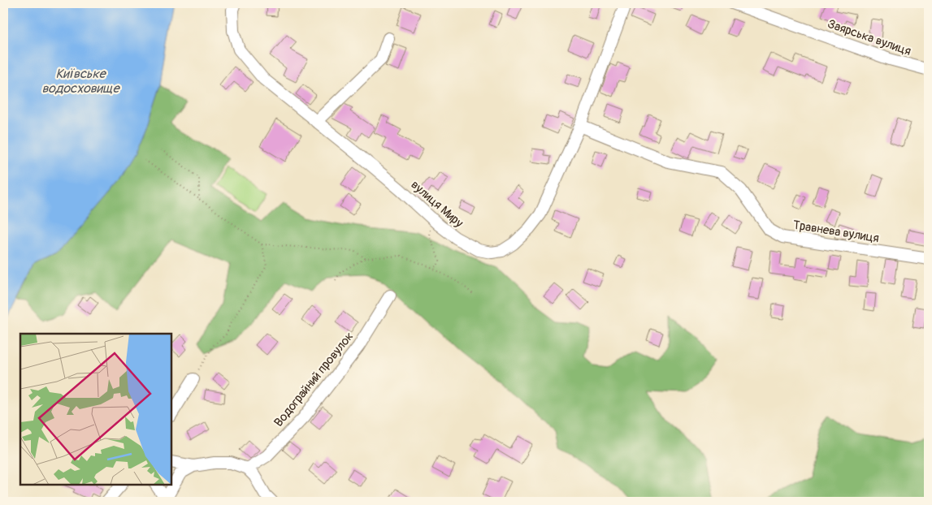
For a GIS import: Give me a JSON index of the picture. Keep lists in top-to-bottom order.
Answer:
{
  "streets": {
    "street": [
      "Заярська вулиця",
      "вулиця Миру",
      "Травнева вулиця",
      "Водограйний провулок"
    ]
  },
  "crossings": [
    ["вулиця Миру", "Травнева вулиця"]
  ],
  "water": ["Київське водосховище"]
}
